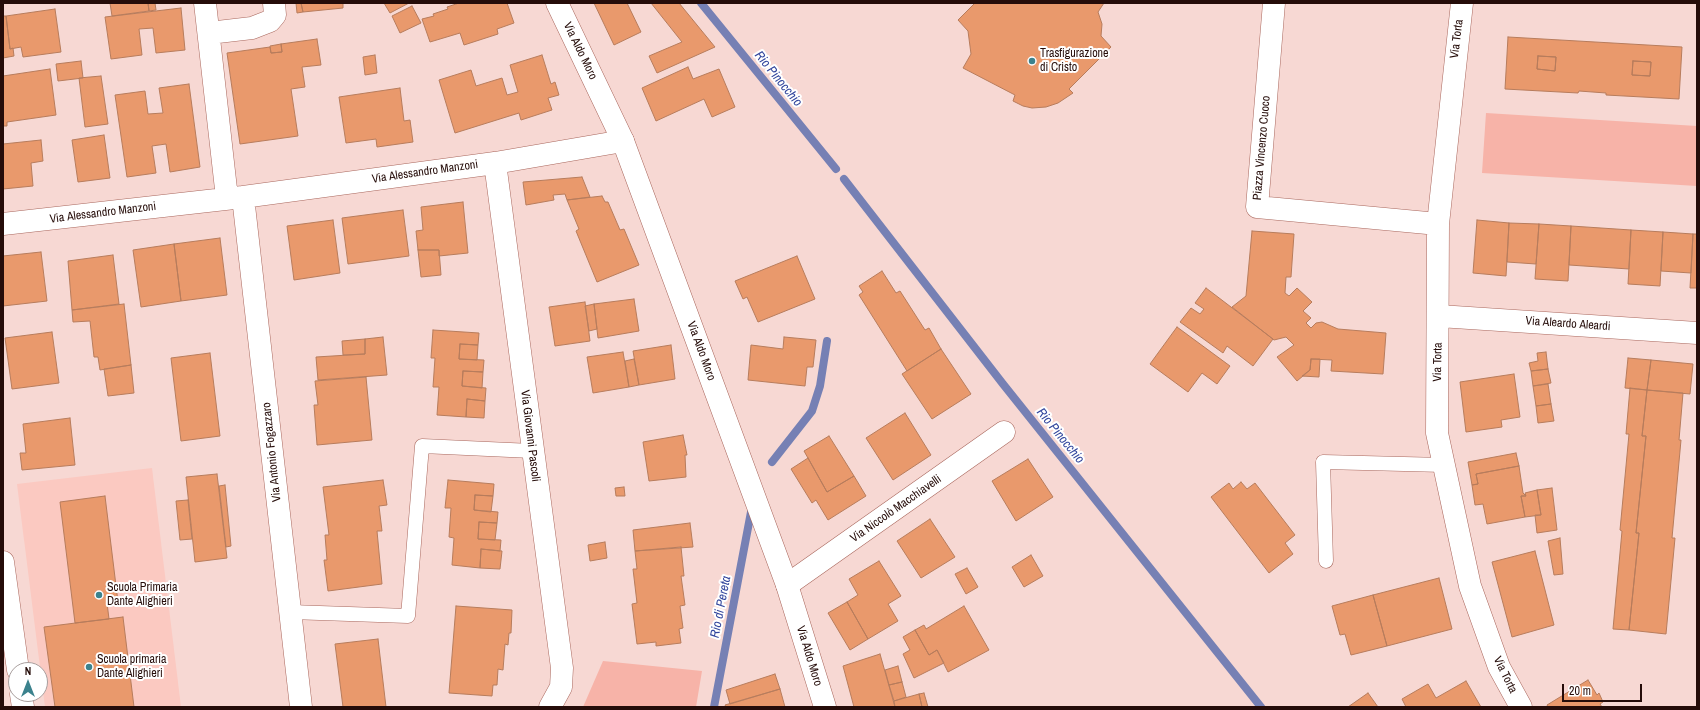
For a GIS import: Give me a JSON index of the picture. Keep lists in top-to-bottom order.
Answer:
{
  "streets": {
    "street": [
      "Via Torta",
      "Via Aldo Moro",
      "Piazza Vincenzo Cuoco",
      "Via Alessandro Manzoni",
      "Via Aleardo Aleardi",
      "Via Giovanni Pascoli",
      "Via Antonio Fogazzaro",
      "Via Niccolò Macchiavelli"
    ]
  },
  "crossings": [
    ["Via Torta", "Piazza Vincenzo Cuoco"],
    ["Via Torta", "Via Aleardo Aleardi"],
    ["Via Aldo Moro", "Via Alessandro Manzoni"],
    ["Via Aldo Moro", "Via Niccolò Macchiavelli"],
    ["Via Alessandro Manzoni", "Via Giovanni Pascoli"],
    ["Via Alessandro Manzoni", "Via Antonio Fogazzaro"]
  ],
  "water": ["Rio Pinocchio", "Rio di Pereta"],
  "places": ["Trasfigurazione di Cristo", "Scuola Primaria Dante Alighieri", "Scuola primaria Dante Alighieri"],
  "scale_bar": "20 m",
  "north": "top"
}
